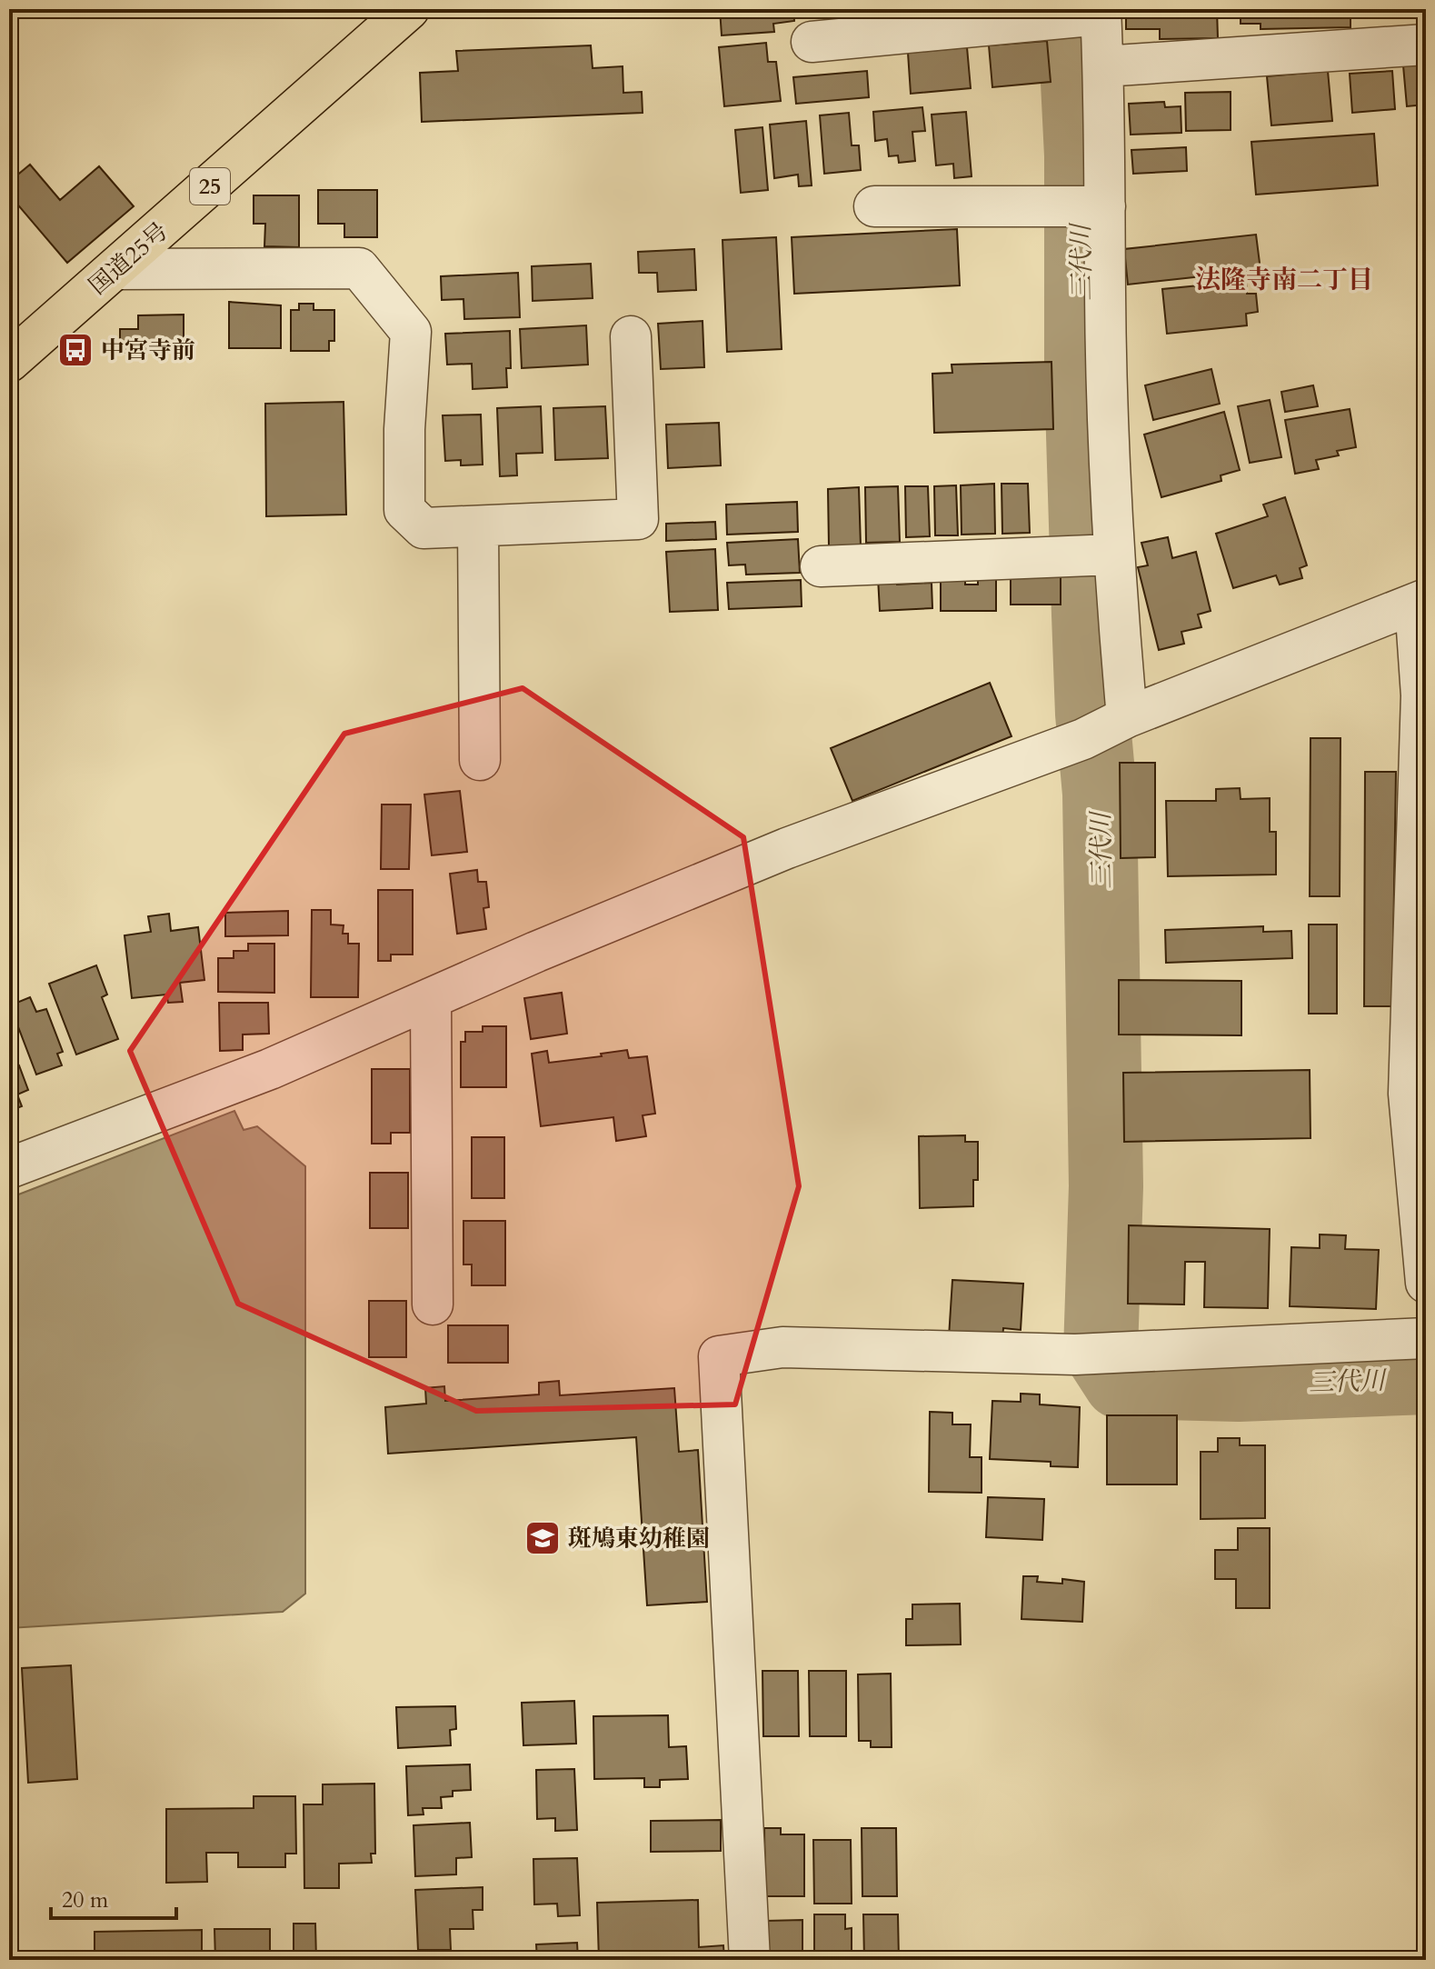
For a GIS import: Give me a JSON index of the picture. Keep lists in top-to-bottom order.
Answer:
{
  "streets": {
    "highway": ["25", "国道25号"]
  },
  "districts": ["法隆寺南二丁目"],
  "water": ["三代川"],
  "places": {
    "bus stop": ["中宮寺前"],
    "school or university": ["斑鳩東幼稚園"]
  },
  "scale_bar": "20 m"
}
